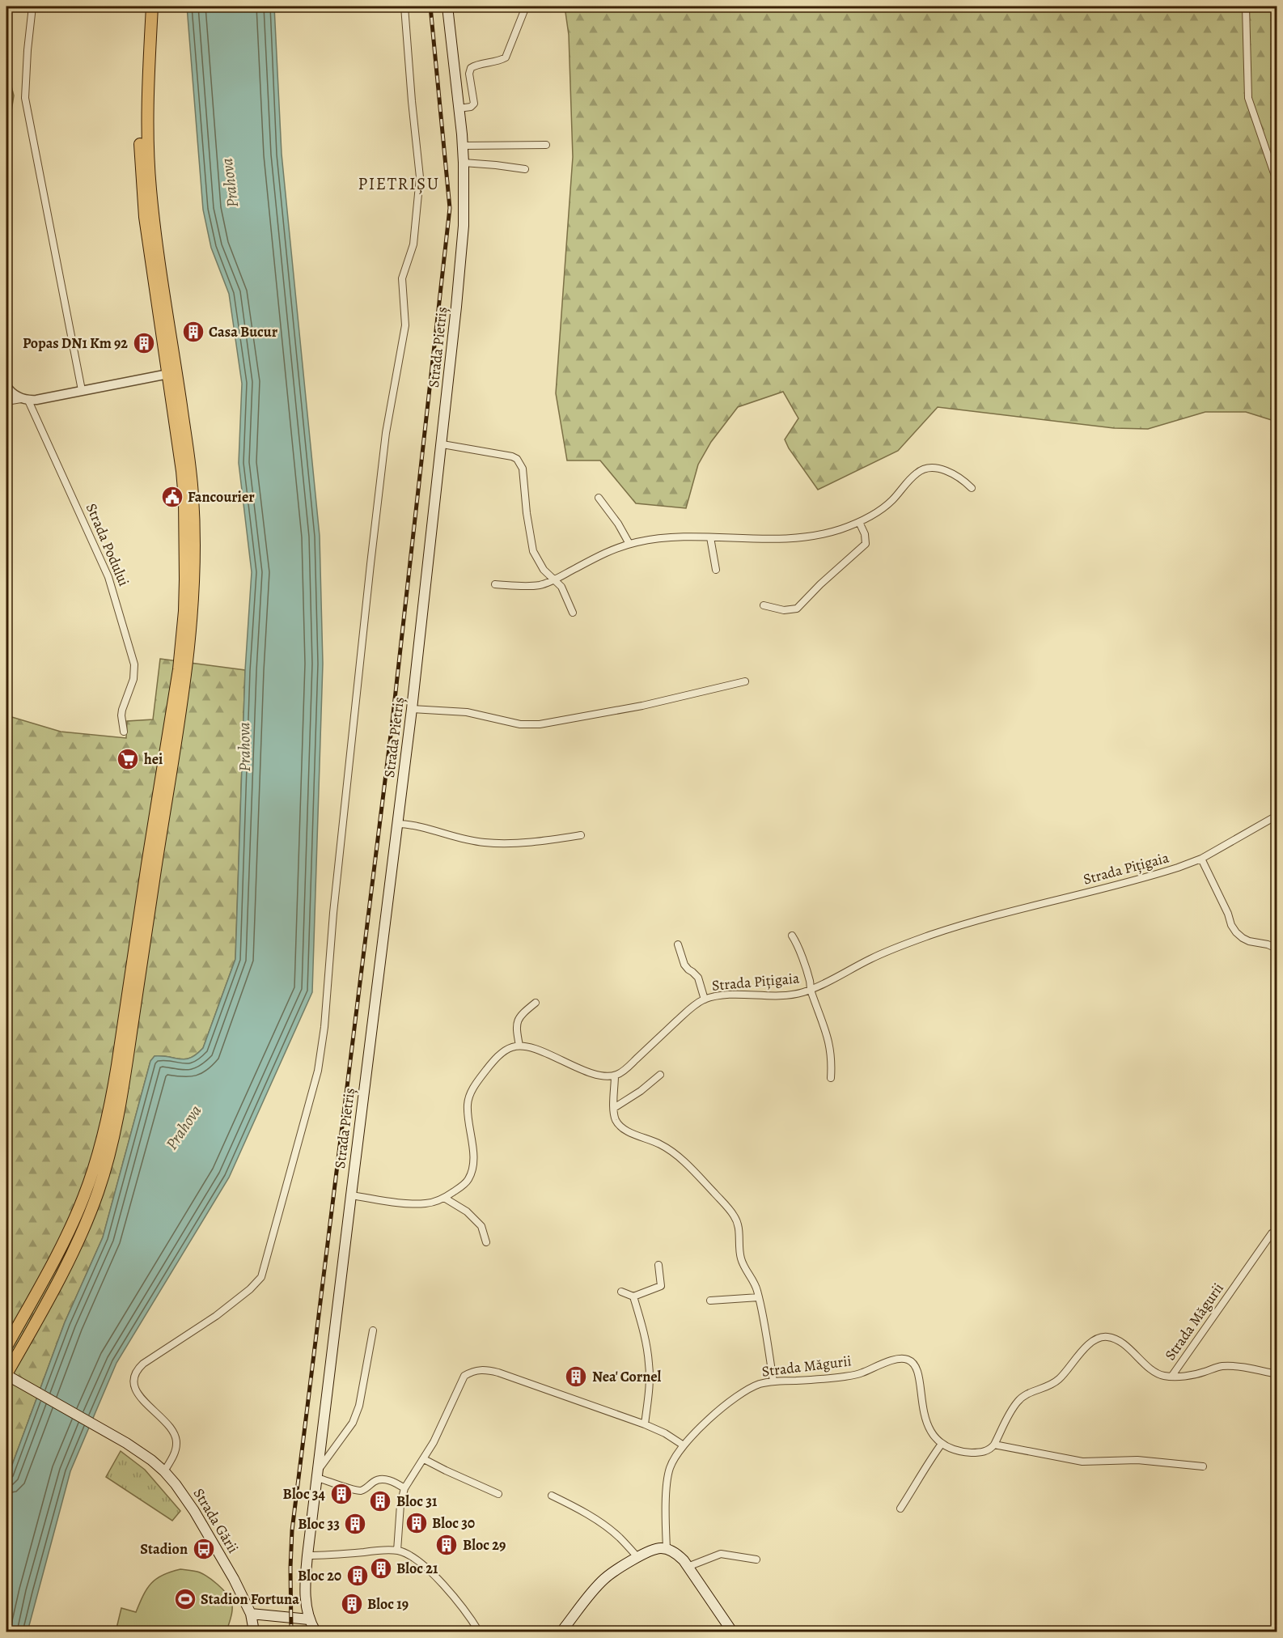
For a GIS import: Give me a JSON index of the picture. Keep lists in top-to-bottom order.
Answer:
{
  "streets": {
    "main road": ["Strada Pietriș", "Strada Gării"],
    "street": ["Strada Podului", "Strada Pițigaia", "Strada Măgurii"]
  },
  "districts": ["PIETRIȘU"],
  "water": ["Prahova"],
  "places": {
    "building": [
      "Casa Bucur",
      "Popas DN1 Km 92",
      "Nea' Cornel",
      "Bloc 34",
      "Bloc 31",
      "Bloc 30",
      "Bloc 33",
      "Bloc 29",
      "Bloc 21",
      "Bloc 20",
      "Bloc 19"
    ],
    "public building": ["Fancourier"],
    "supermarket": ["hei"],
    "bus stop": ["Stadion"],
    "sports": ["Stadion Fortuna"]
  }
}
